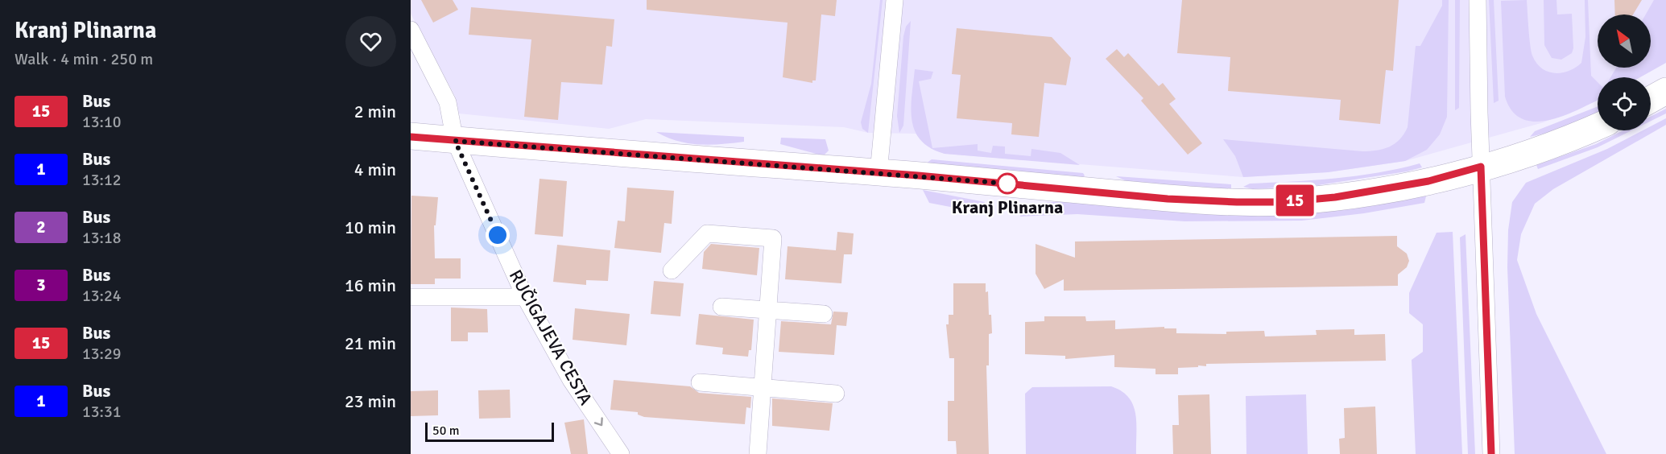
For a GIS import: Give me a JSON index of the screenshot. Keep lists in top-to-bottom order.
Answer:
{
  "streets": {
    "street": ["RUČIGAJEVA CESTA"]
  },
  "one_way": ["RUČIGAJEVA CESTA"],
  "places": ["Kranj Plinarna"],
  "lines": ["bus line 15"],
  "scale_bar": "50 m",
  "north": "top left",
  "page": {
    "heading": ["Kranj Plinarna", "Walk · 4 min · 250 m"],
    "on_map": "15",
    "list": [
      {
        "mark": "15",
        "name": "Bus",
        "note": "13:10",
        "value": "2 min"
      },
      {
        "mark": "1",
        "name": "Bus",
        "note": "13:12",
        "value": "4 min"
      },
      {
        "mark": "2",
        "name": "Bus",
        "note": "13:18",
        "value": "10 min"
      },
      {
        "mark": "3",
        "name": "Bus",
        "note": "13:24",
        "value": "16 min"
      },
      {
        "mark": "15",
        "name": "Bus",
        "note": "13:29",
        "value": "21 min"
      },
      {
        "mark": "1",
        "name": "Bus",
        "note": "13:31",
        "value": "23 min"
      }
    ],
    "scale": "50 m"
  }
}
